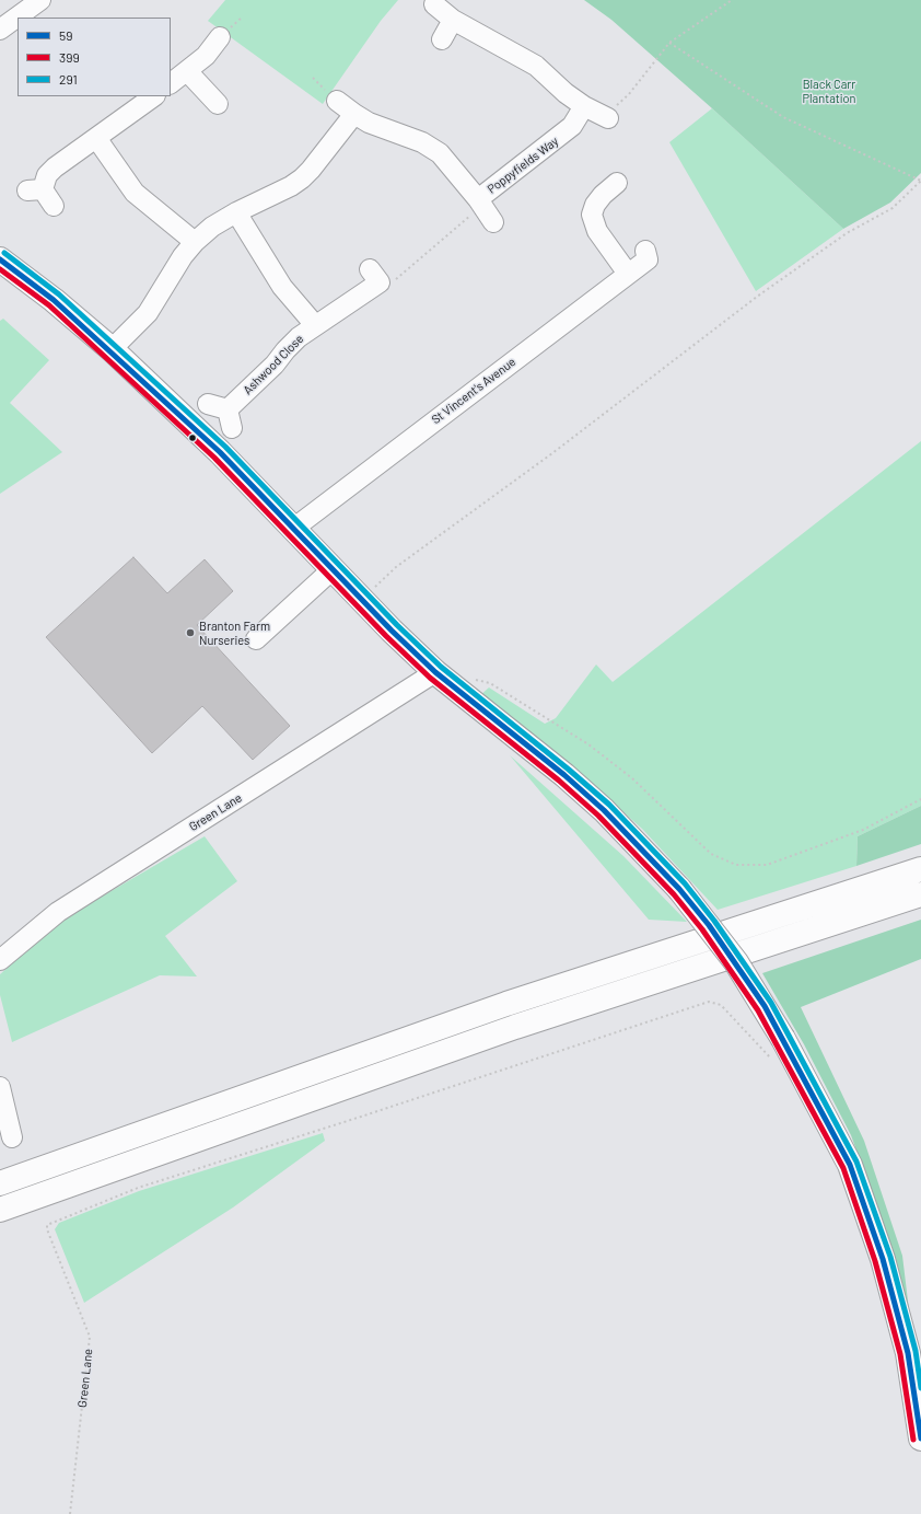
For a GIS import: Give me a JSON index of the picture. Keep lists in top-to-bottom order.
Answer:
{
  "streets": {
    "street": [
      "Poppyfields Way",
      "Ashwood Close",
      "St Vincent's Avenue",
      "Green Lane"
    ]
  },
  "parks": ["Black Carr Plantation"],
  "places": ["Branton Farm Nurseries"],
  "lines": ["transit line 291", "transit line 59", "transit line 399"],
  "legend": ["59", "399", "291"]
}
